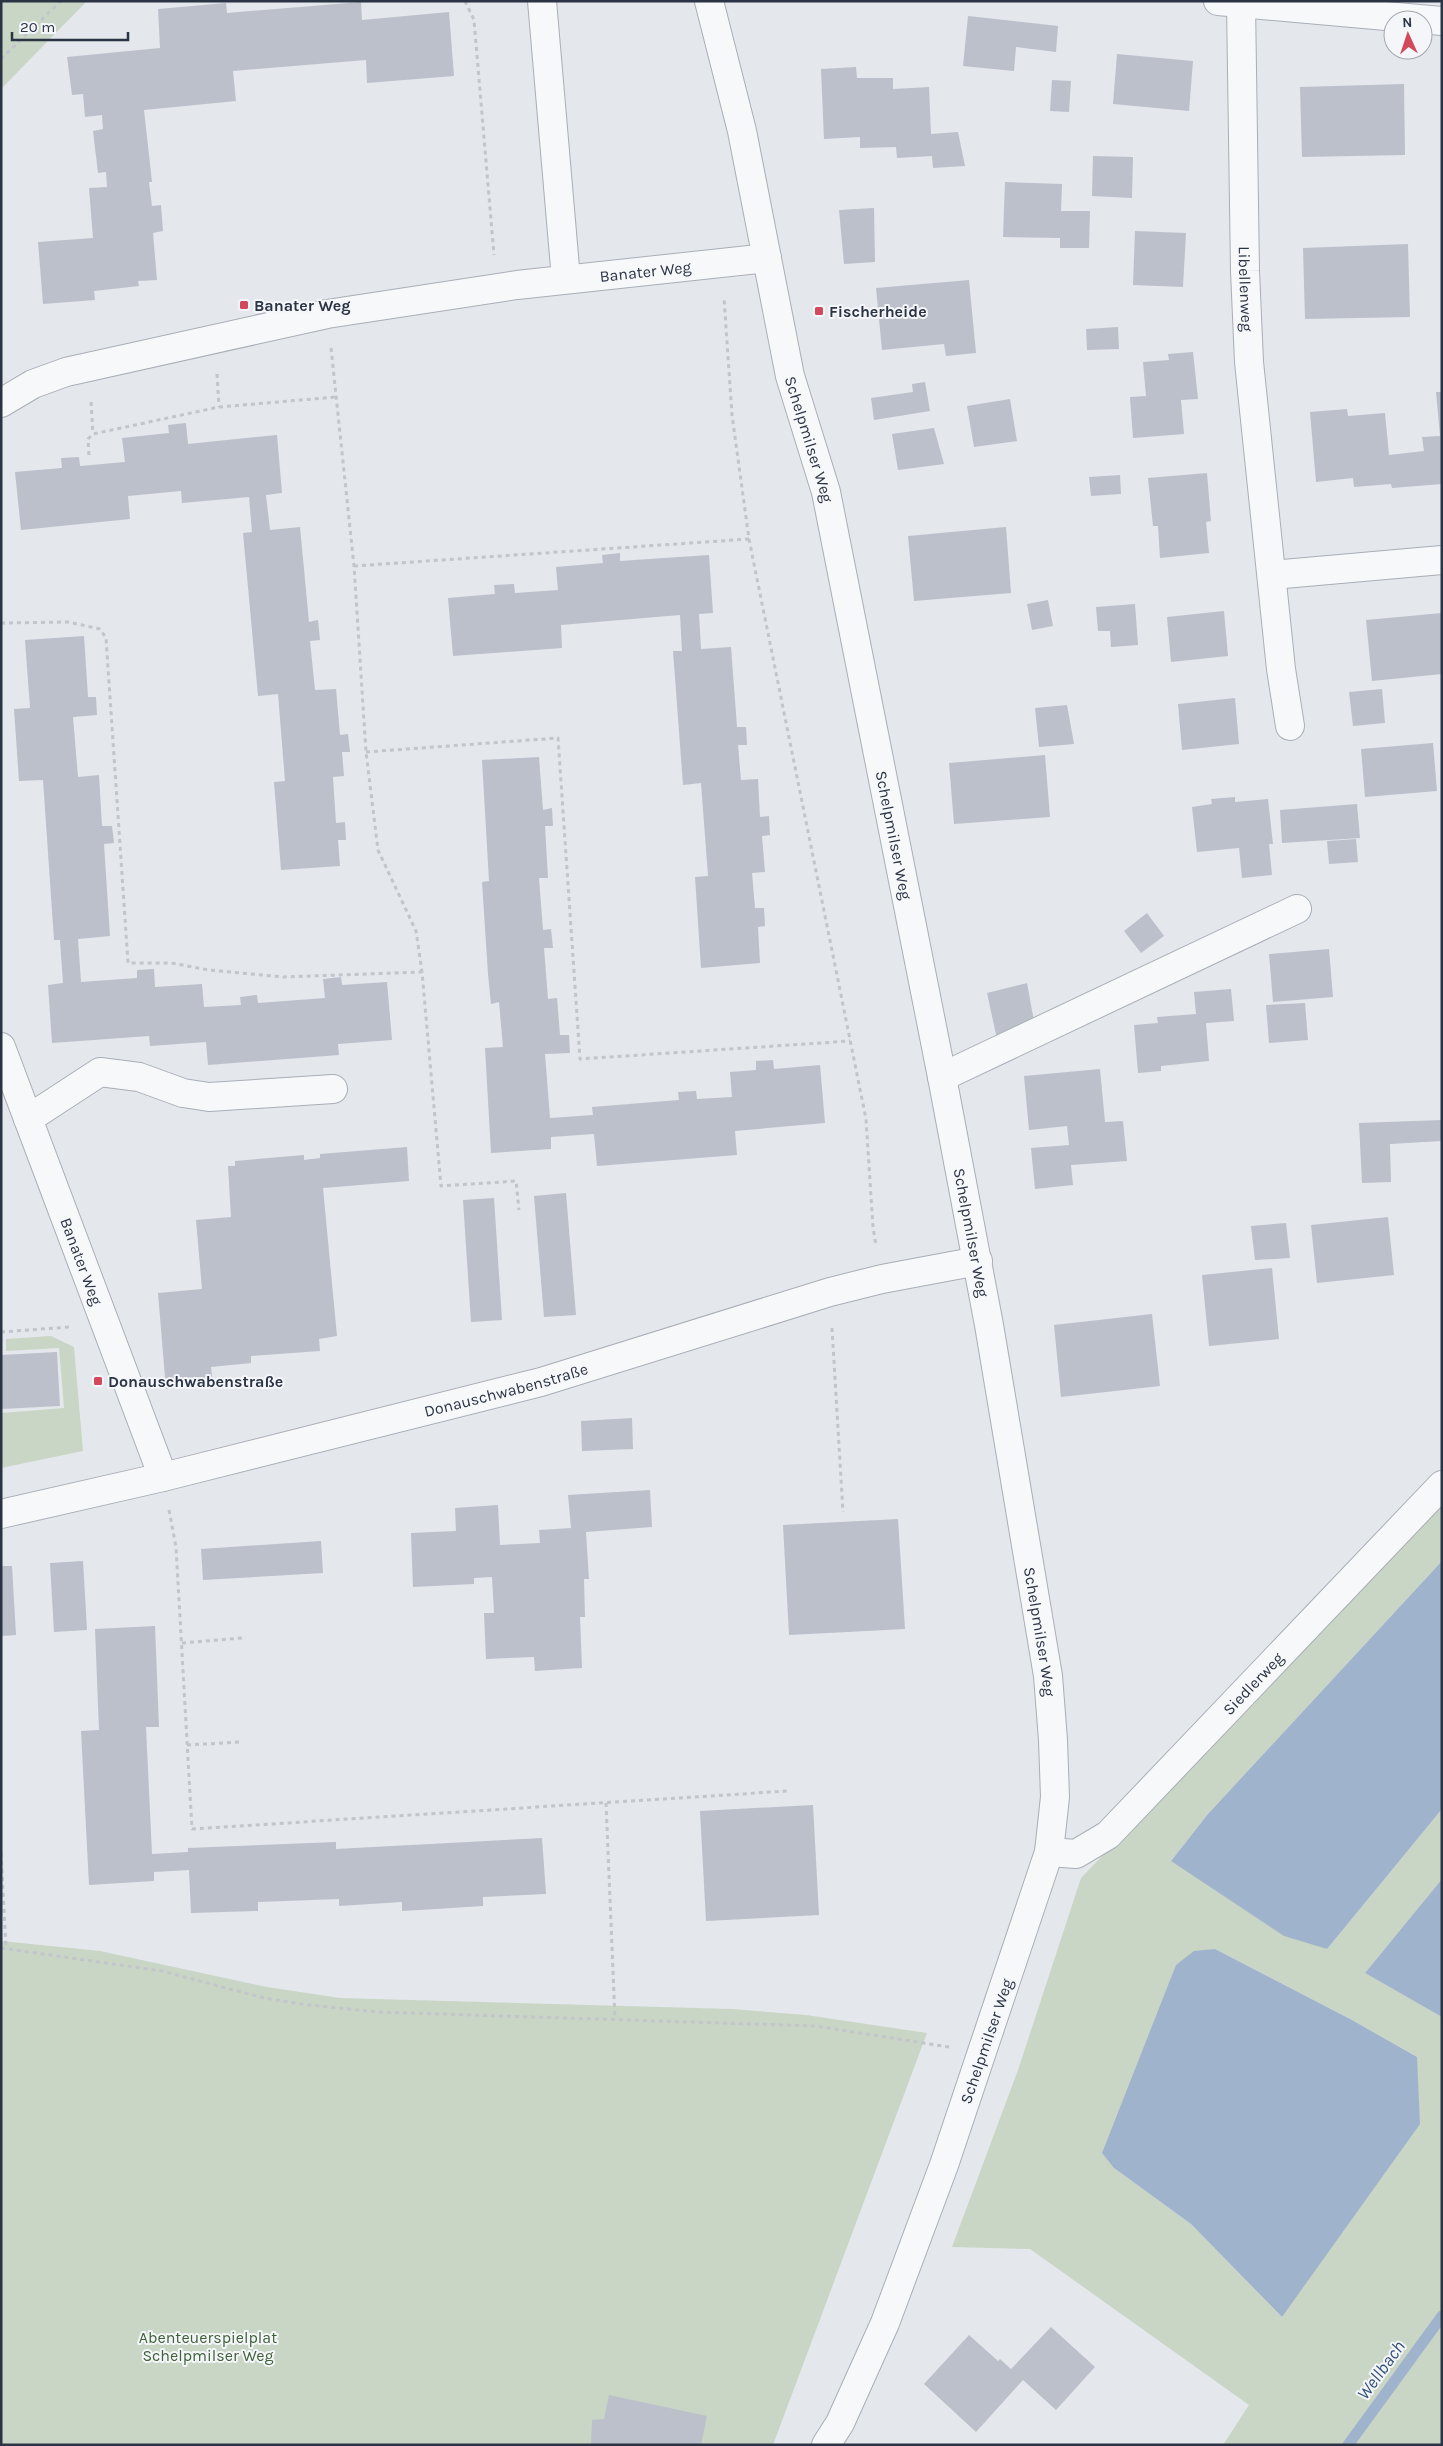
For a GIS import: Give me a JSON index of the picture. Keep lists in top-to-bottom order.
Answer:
{
  "streets": {
    "street": [
      "Banater Weg",
      "Libellenweg",
      "Schelpmilser Weg",
      "Donauschwabenstraße",
      "Siedlerweg"
    ]
  },
  "crossings": [
    ["Banater Weg", "Schelpmilser Weg"],
    ["Banater Weg", "Donauschwabenstraße"],
    ["Schelpmilser Weg", "Donauschwabenstraße"],
    ["Schelpmilser Weg", "Siedlerweg"]
  ],
  "water": ["Wellbach"],
  "parks": ["Abenteuerspielplat Schelpmilser Weg"],
  "places": {
    "transit": ["Banater Weg", "Fischerheide", "Donauschwabenstraße"]
  },
  "scale_bar": "20 m",
  "north": "top"
}
